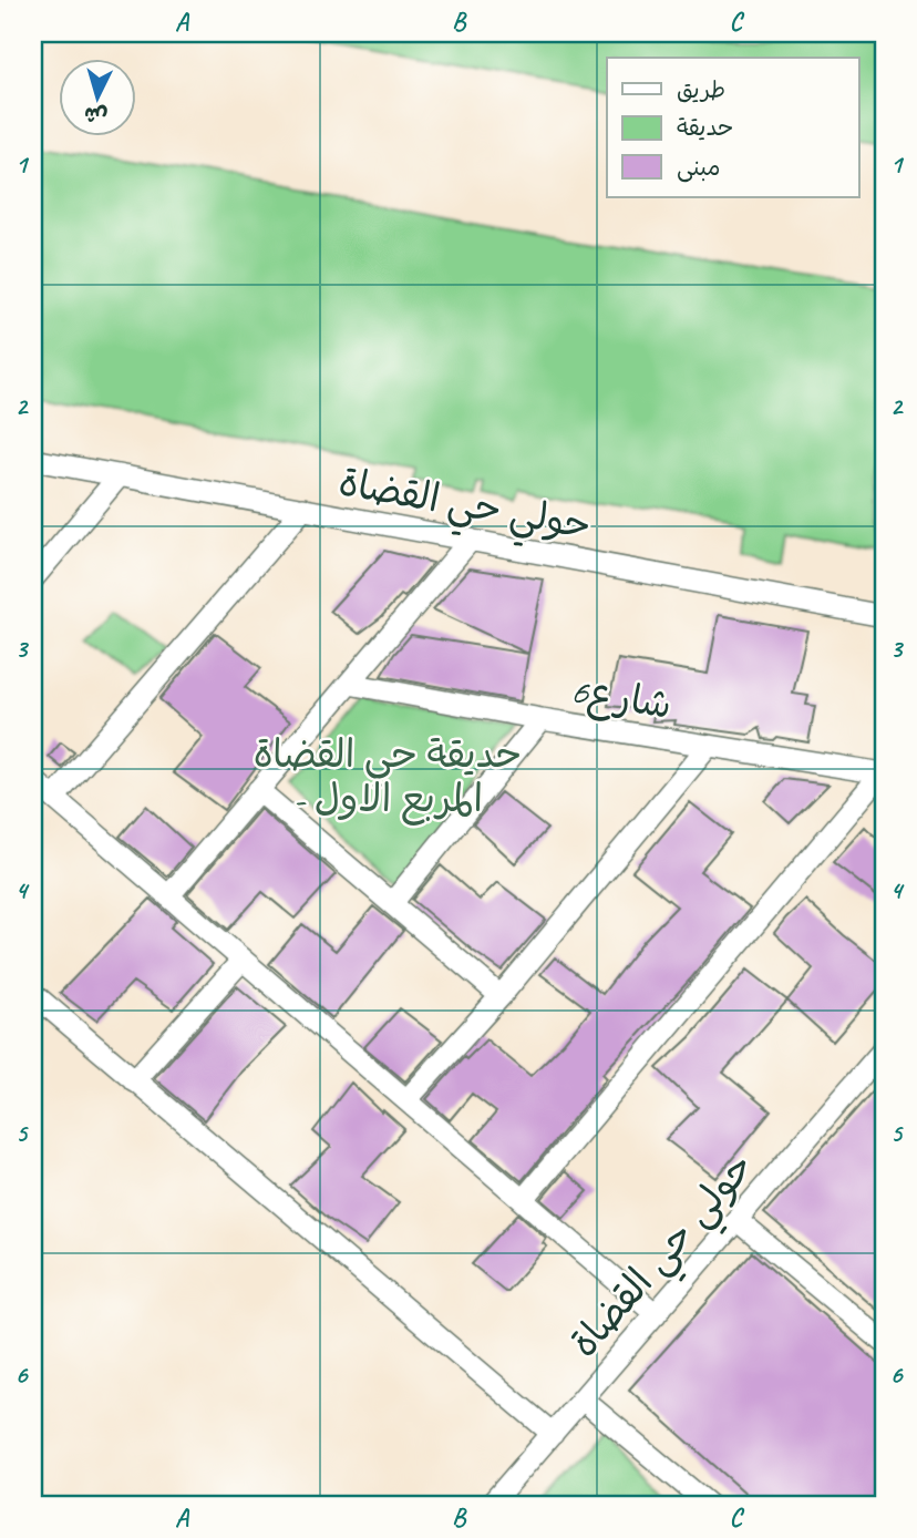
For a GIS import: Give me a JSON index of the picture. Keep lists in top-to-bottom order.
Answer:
{
  "streets": {
    "street": ["حولي حي القضاة", "شارع6"]
  },
  "parks": ["حديقة حي القضاة - المربع الاول"],
  "legend": ["طريق", "حديقة", "مبنى"],
  "north": "bottom",
  "grid": {
    "columns": ["A", "B", "C"],
    "rows": [
      "1",
      "2",
      "3",
      "4",
      "5",
      "6"
    ]
  }
}
